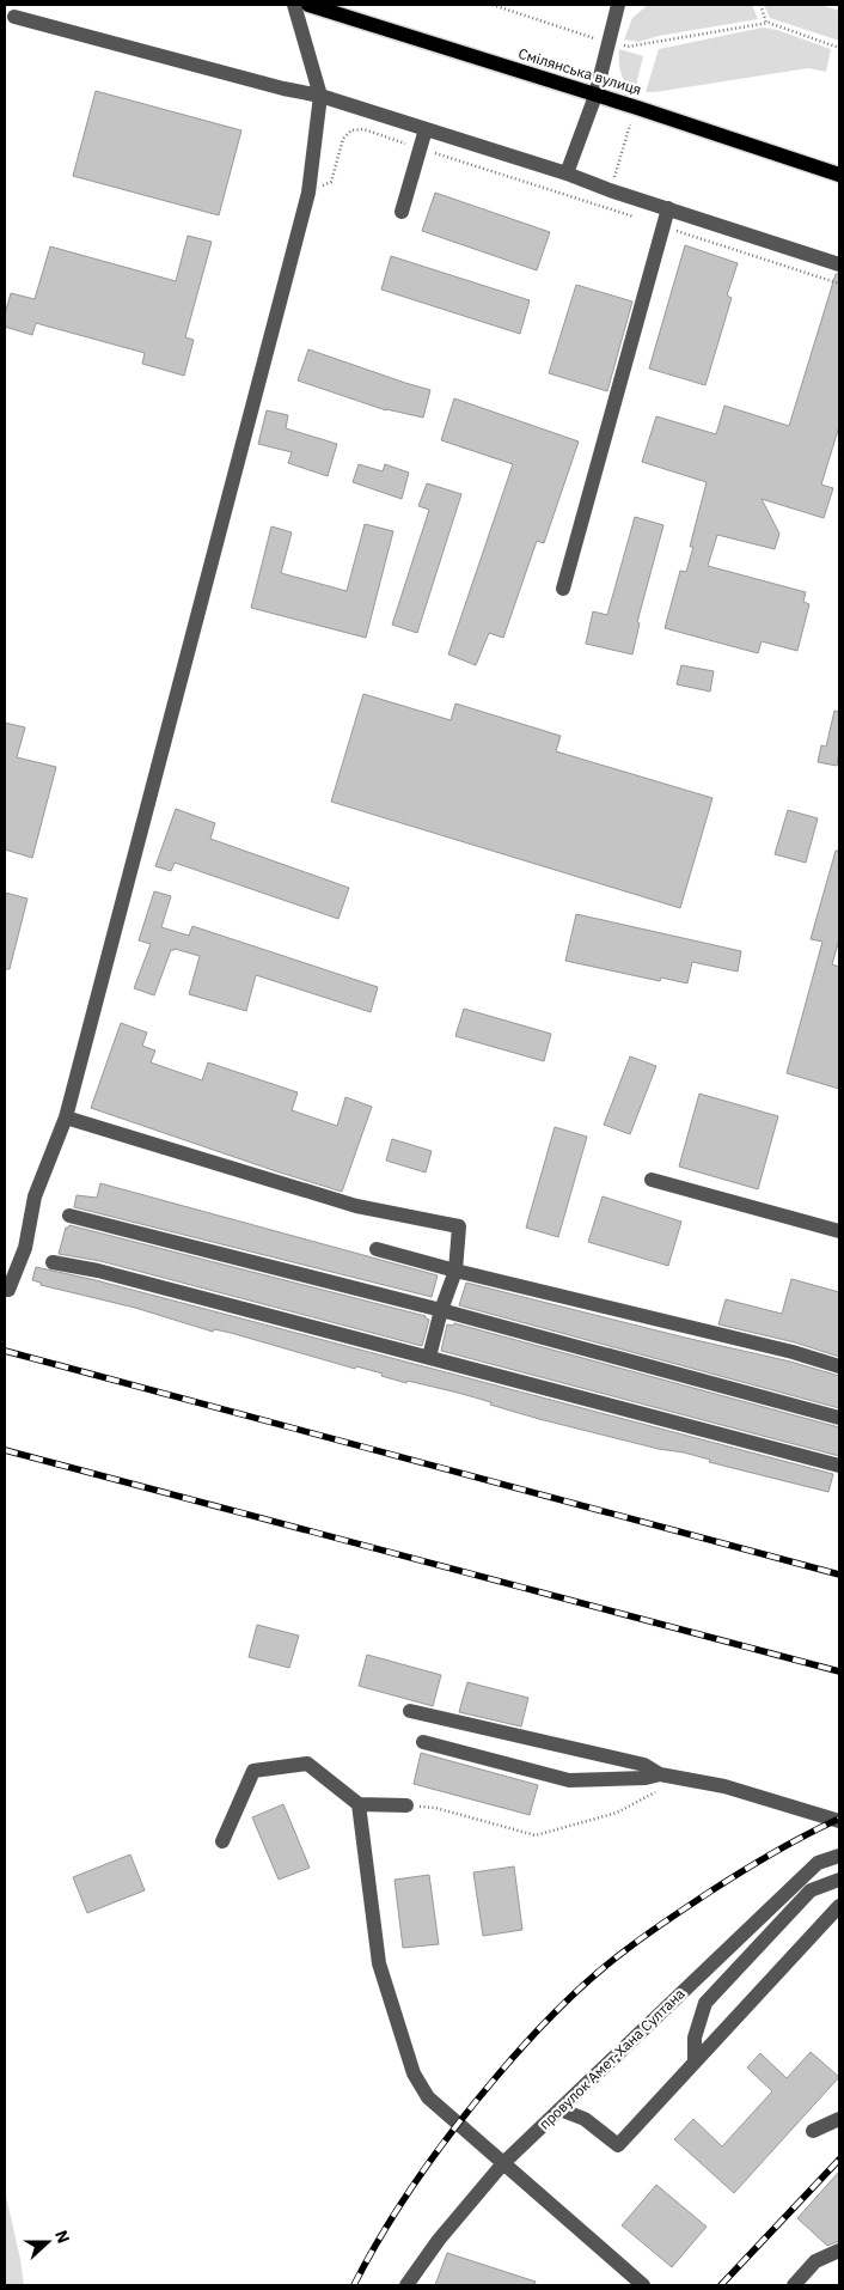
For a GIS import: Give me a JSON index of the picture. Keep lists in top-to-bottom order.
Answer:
{
  "streets": {
    "main road": ["Смілянська вулиця"],
    "street": ["провулок Амет-Хана Султана"]
  },
  "north": "right"
}
